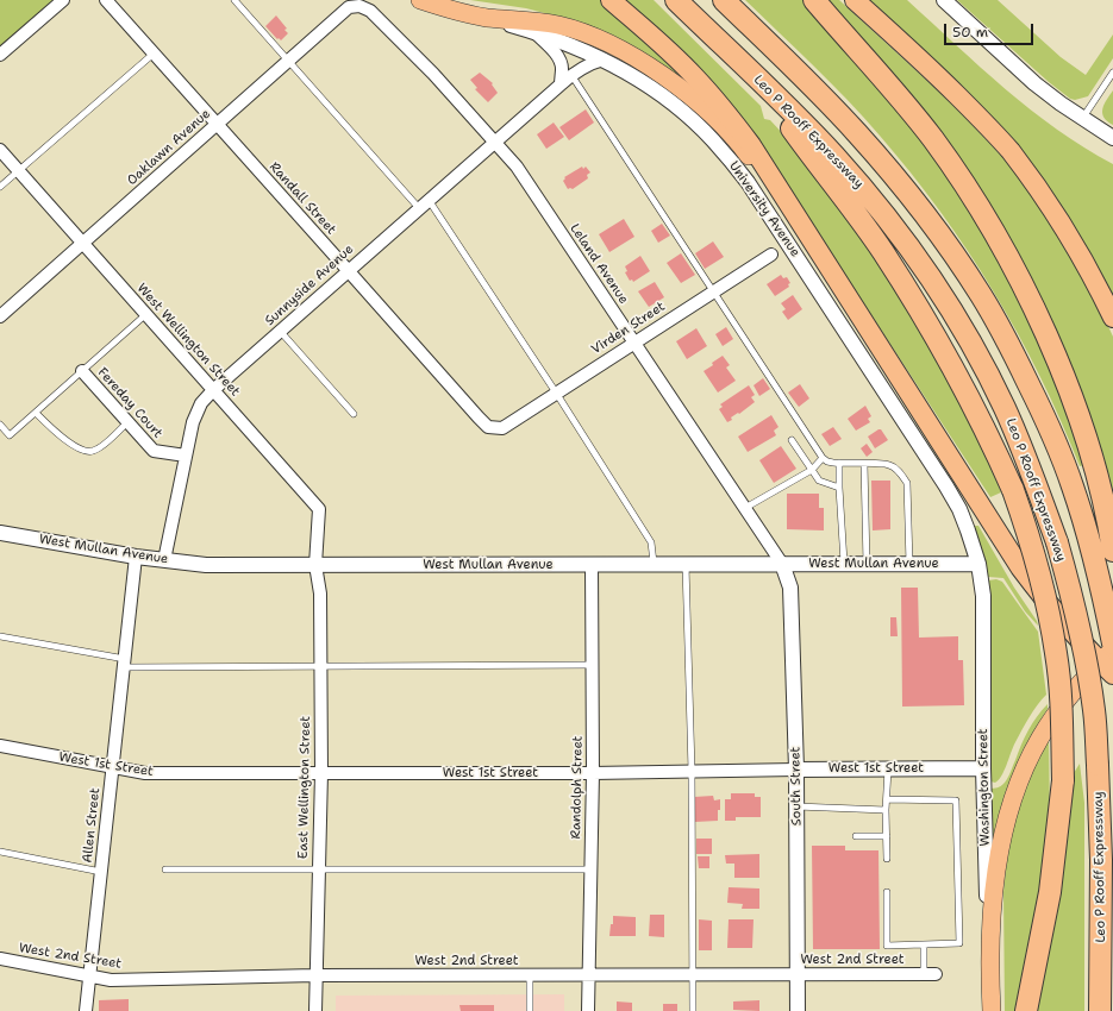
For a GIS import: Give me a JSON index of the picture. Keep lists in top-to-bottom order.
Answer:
{
  "streets": {
    "highway": ["Leo P Rooff Expressway"],
    "main road": ["University Avenue", "Washington Street"],
    "street": [
      "Oaklawn Avenue",
      "Randall Street",
      "Leland Avenue",
      "Sunnyside Avenue",
      "Virden Street",
      "West Wellington Street",
      "Fereday Court",
      "West Mullan Avenue",
      "West 1st Street",
      "South Street",
      "East Wellington Street",
      "Randolph Street",
      "Allen Street",
      "West 2nd Street"
    ]
  },
  "crossings": [
    ["Oaklawn Avenue", "Randall Street"],
    ["Oaklawn Avenue", "Leland Avenue"],
    ["Oaklawn Avenue", "West Wellington Street"],
    ["Randall Street", "Sunnyside Avenue"],
    ["Randall Street", "Virden Street"],
    ["University Avenue", "Sunnyside Avenue"],
    ["University Avenue", "West Mullan Avenue"],
    ["University Avenue", "Washington Street"],
    ["Leland Avenue", "Sunnyside Avenue"],
    ["Leland Avenue", "Virden Street"],
    ["Leland Avenue", "West Mullan Avenue"],
    ["Leland Avenue", "South Street"],
    ["Sunnyside Avenue", "West Wellington Street"],
    ["Sunnyside Avenue", "Fereday Court"],
    ["Sunnyside Avenue", "West Mullan Avenue"],
    ["West Wellington Street", "West Mullan Avenue"],
    ["West Wellington Street", "East Wellington Street"],
    ["West Mullan Avenue", "South Street"],
    ["West Mullan Avenue", "East Wellington Street"],
    ["West Mullan Avenue", "Randolph Street"],
    ["West Mullan Avenue", "Washington Street"],
    ["West Mullan Avenue", "Allen Street"],
    ["West 1st Street", "South Street"],
    ["West 1st Street", "East Wellington Street"],
    ["West 1st Street", "Randolph Street"],
    ["West 1st Street", "Washington Street"],
    ["West 1st Street", "Allen Street"],
    ["South Street", "West 2nd Street"],
    ["East Wellington Street", "West 2nd Street"],
    ["Randolph Street", "West 2nd Street"],
    ["Allen Street", "West 2nd Street"]
  ],
  "scale_bar": "50 m"
}
